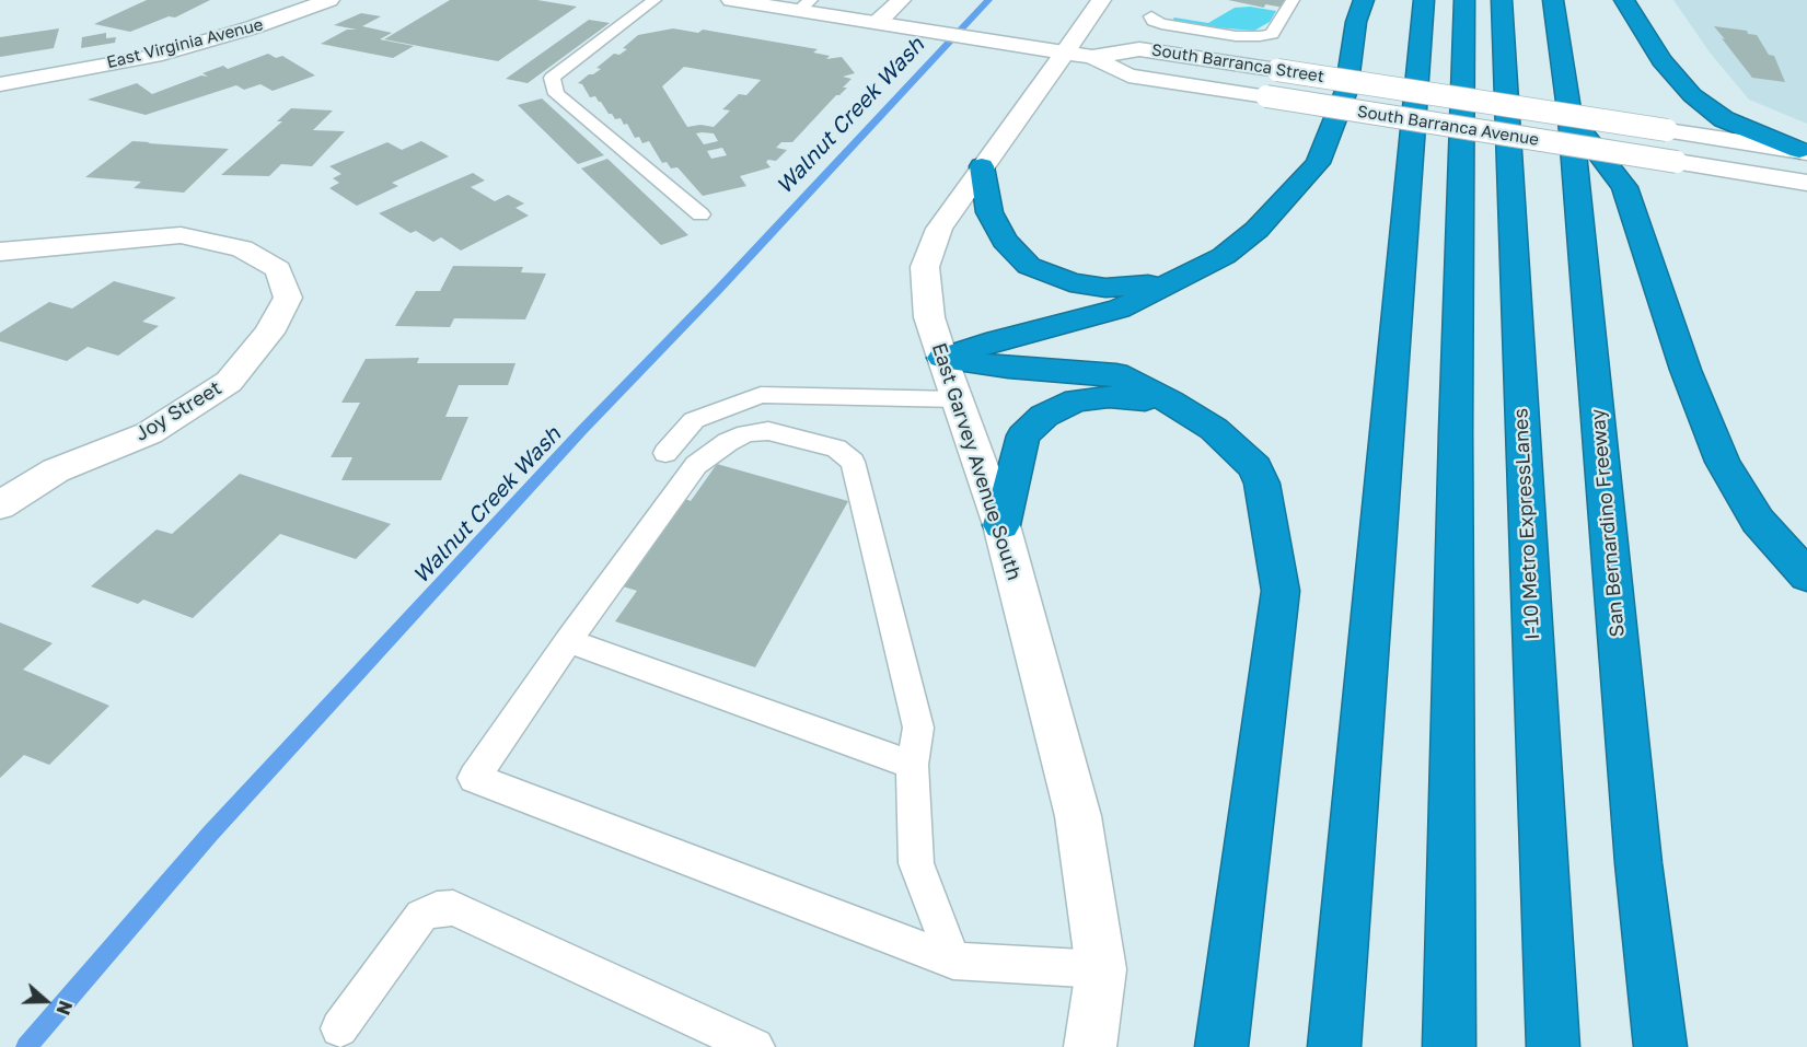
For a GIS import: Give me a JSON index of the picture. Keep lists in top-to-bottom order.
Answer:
{
  "streets": {
    "highway": ["San Bernardino Freeway", "I-10 Metro ExpressLanes"],
    "main road": [
      "East Virginia Avenue",
      "South Barranca Street",
      "South Barranca Avenue",
      "Joy Street",
      "East Garvey Avenue South"
    ]
  },
  "crossings": [
    ["South Barranca Street", "South Barranca Avenue"],
    ["South Barranca Street", "East Garvey Avenue South"]
  ],
  "water": ["Walnut Creek Wash"],
  "north": "right"
}
